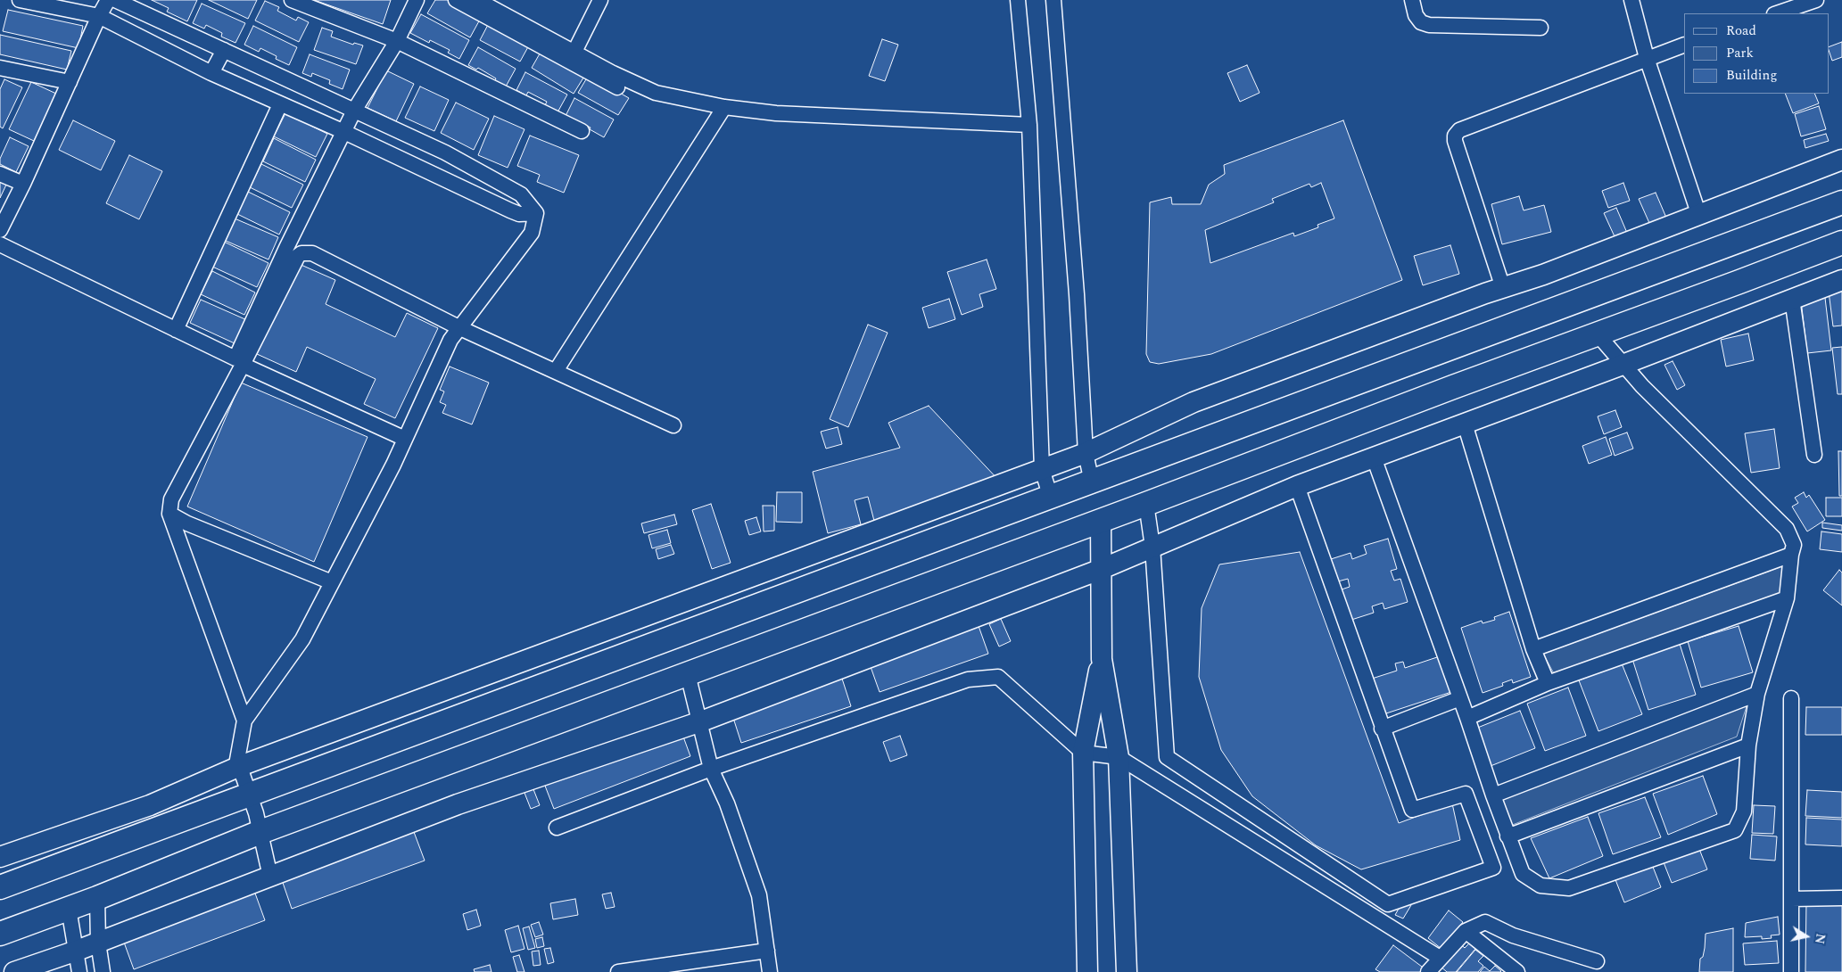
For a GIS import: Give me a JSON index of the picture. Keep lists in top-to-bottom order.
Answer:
{
  "legend": ["Road", "Park", "Building"],
  "north": "right"
}
